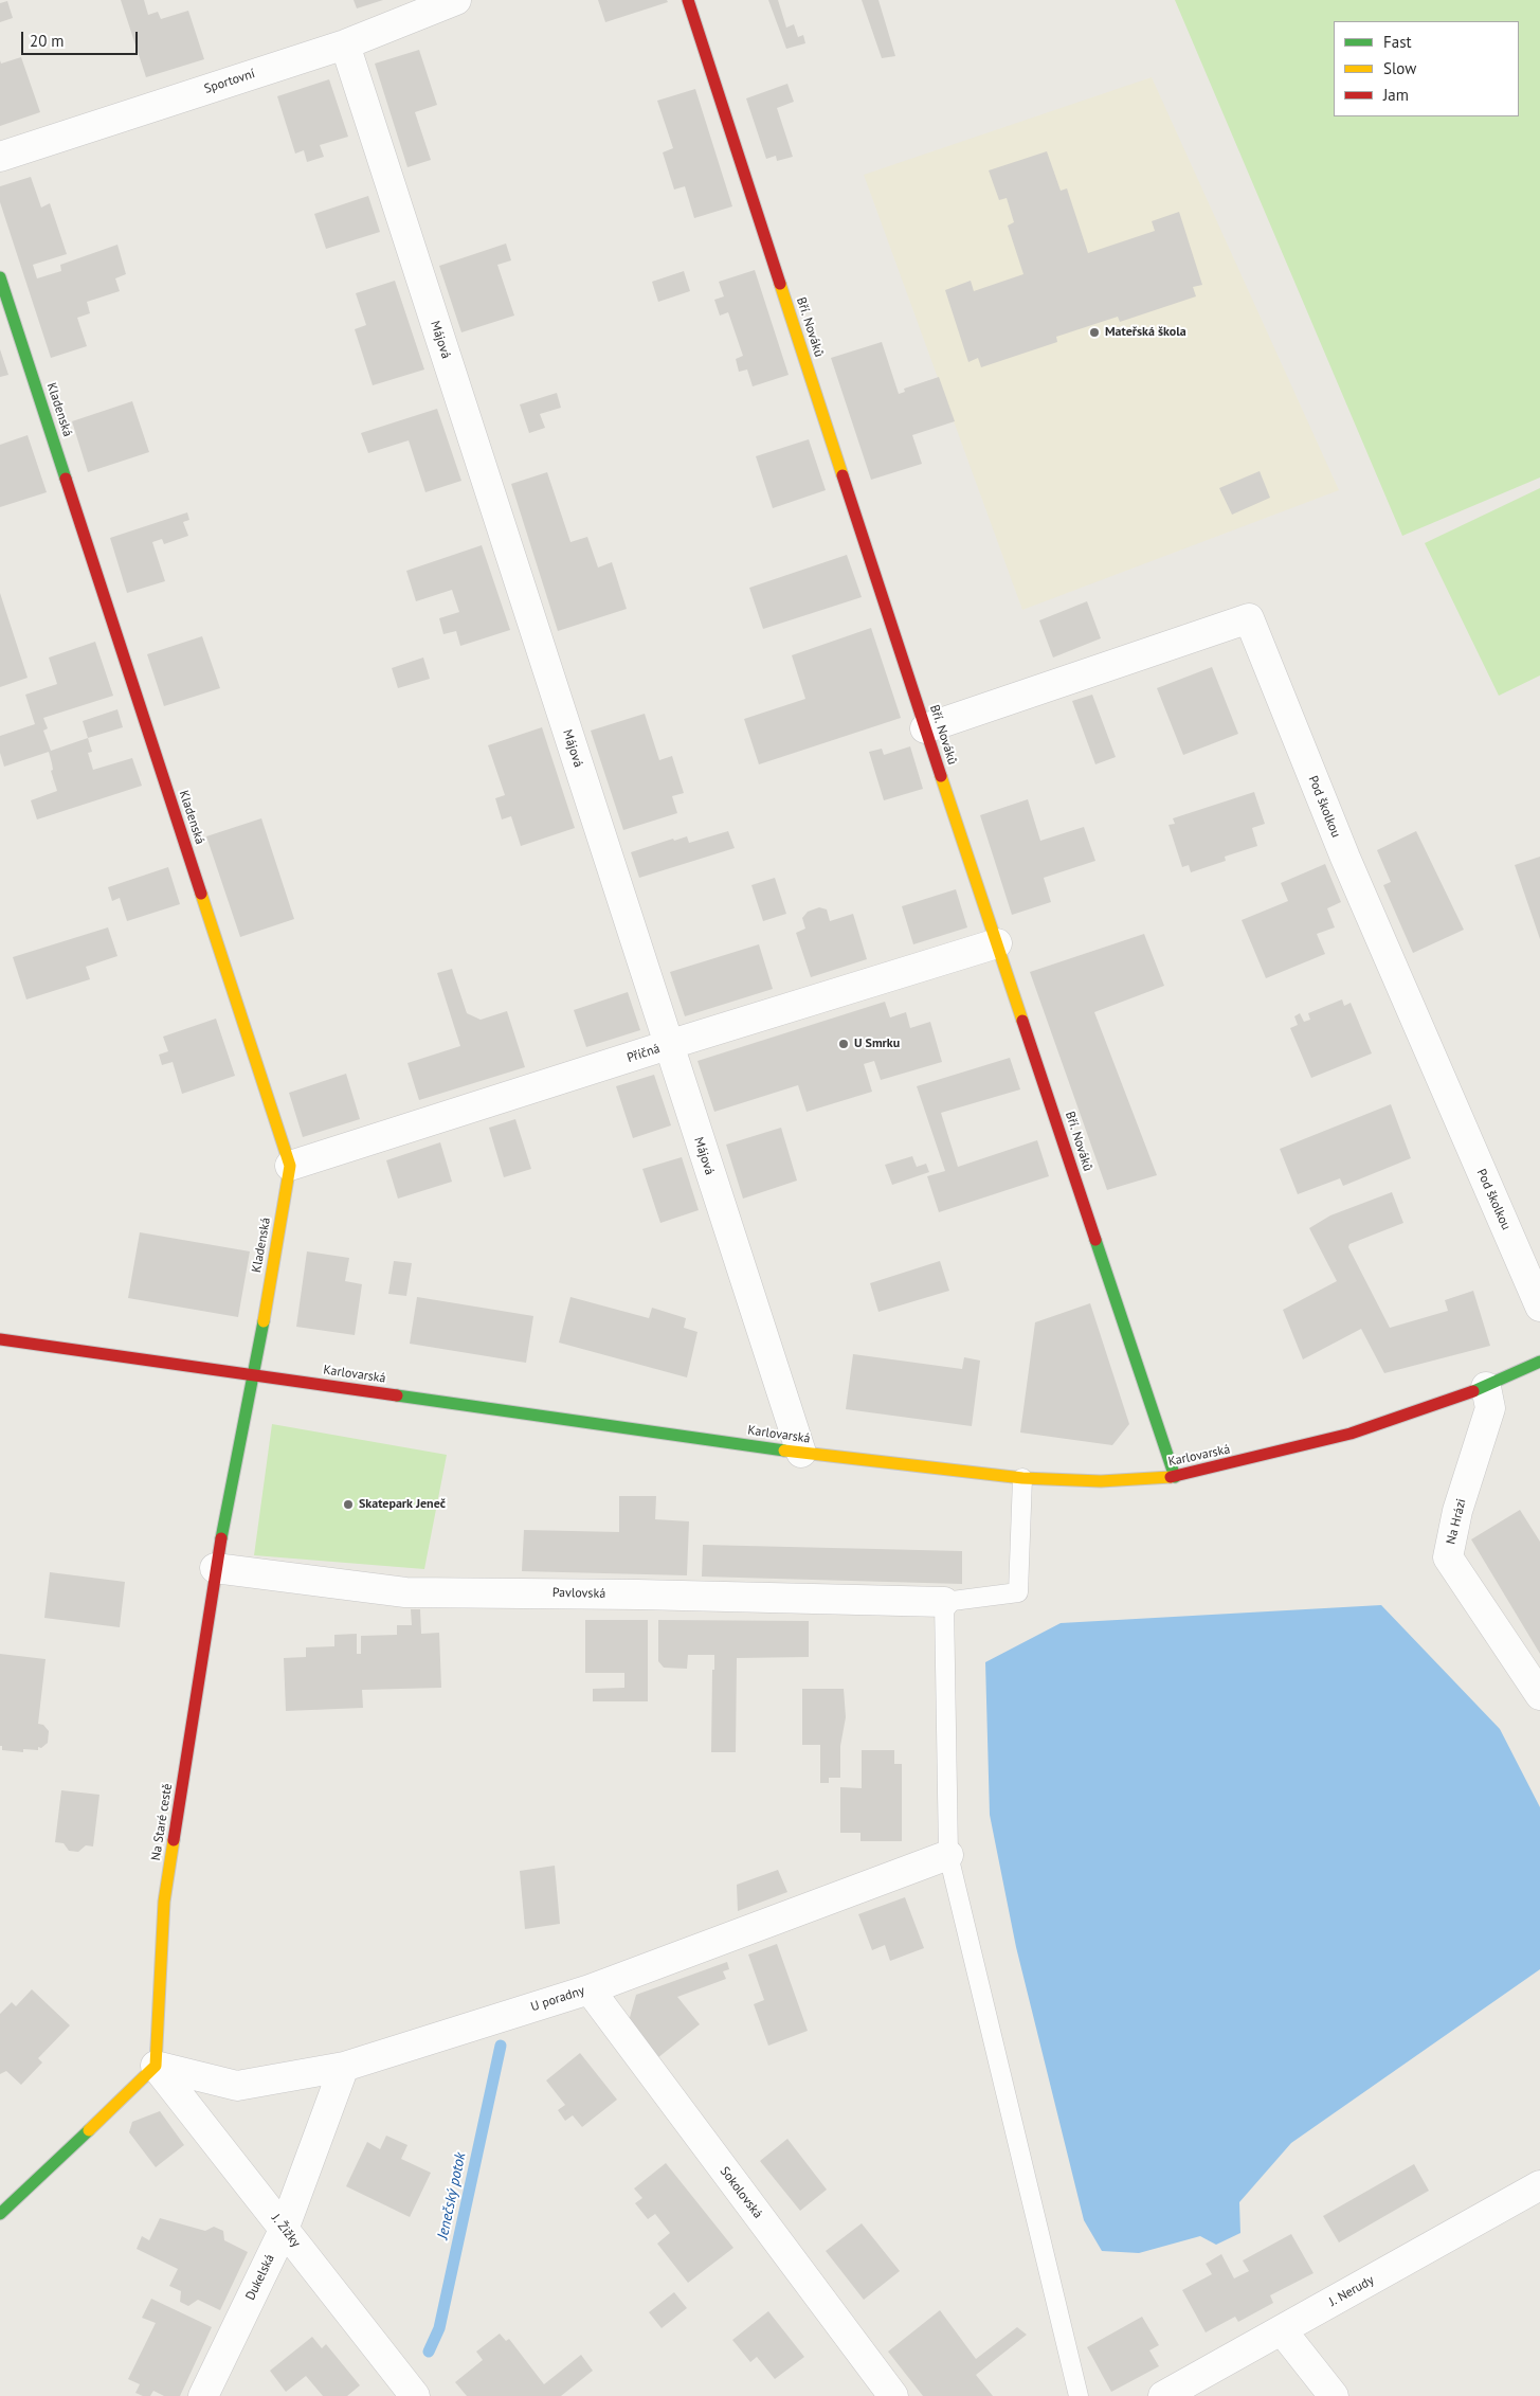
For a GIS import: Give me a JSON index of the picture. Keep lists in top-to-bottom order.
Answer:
{
  "streets": {
    "street": [
      "Sportovní",
      "Bří. Nováků",
      "Májová",
      "Kladenská",
      "Pod školkou",
      "Příčná",
      "Karlovarská",
      "Na Hrázi",
      "Pavlovská",
      "Na Staré cestě",
      "U poradny",
      "Sokolovská",
      "J. Žižky",
      "Dukelská",
      "J. Nerudy"
    ]
  },
  "crossings": [
    ["Sportovní", "Májová"],
    ["Bří. Nováků", "Pod školkou"],
    ["Bří. Nováků", "Příčná"],
    ["Bří. Nováků", "Karlovarská"],
    ["Májová", "Příčná"],
    ["Májová", "Karlovarská"],
    ["Kladenská", "Příčná"],
    ["Kladenská", "Karlovarská"],
    ["Kladenská", "Na Staré cestě"],
    ["Karlovarská", "Na Hrázi"],
    ["Karlovarská", "Na Staré cestě"],
    ["Pavlovská", "Na Staré cestě"],
    ["Na Staré cestě", "U poradny"],
    ["Na Staré cestě", "J. Žižky"],
    ["U poradny", "Sokolovská"],
    ["U poradny", "J. Žižky"],
    ["U poradny", "Dukelská"],
    ["J. Žižky", "Dukelská"]
  ],
  "water": ["Jenečský potok"],
  "places": ["Mateřská škola", "U Smrku", "Skatepark Jeneč"],
  "legend": ["Fast", "Slow", "Jam"],
  "scale_bar": "20 m"
}
